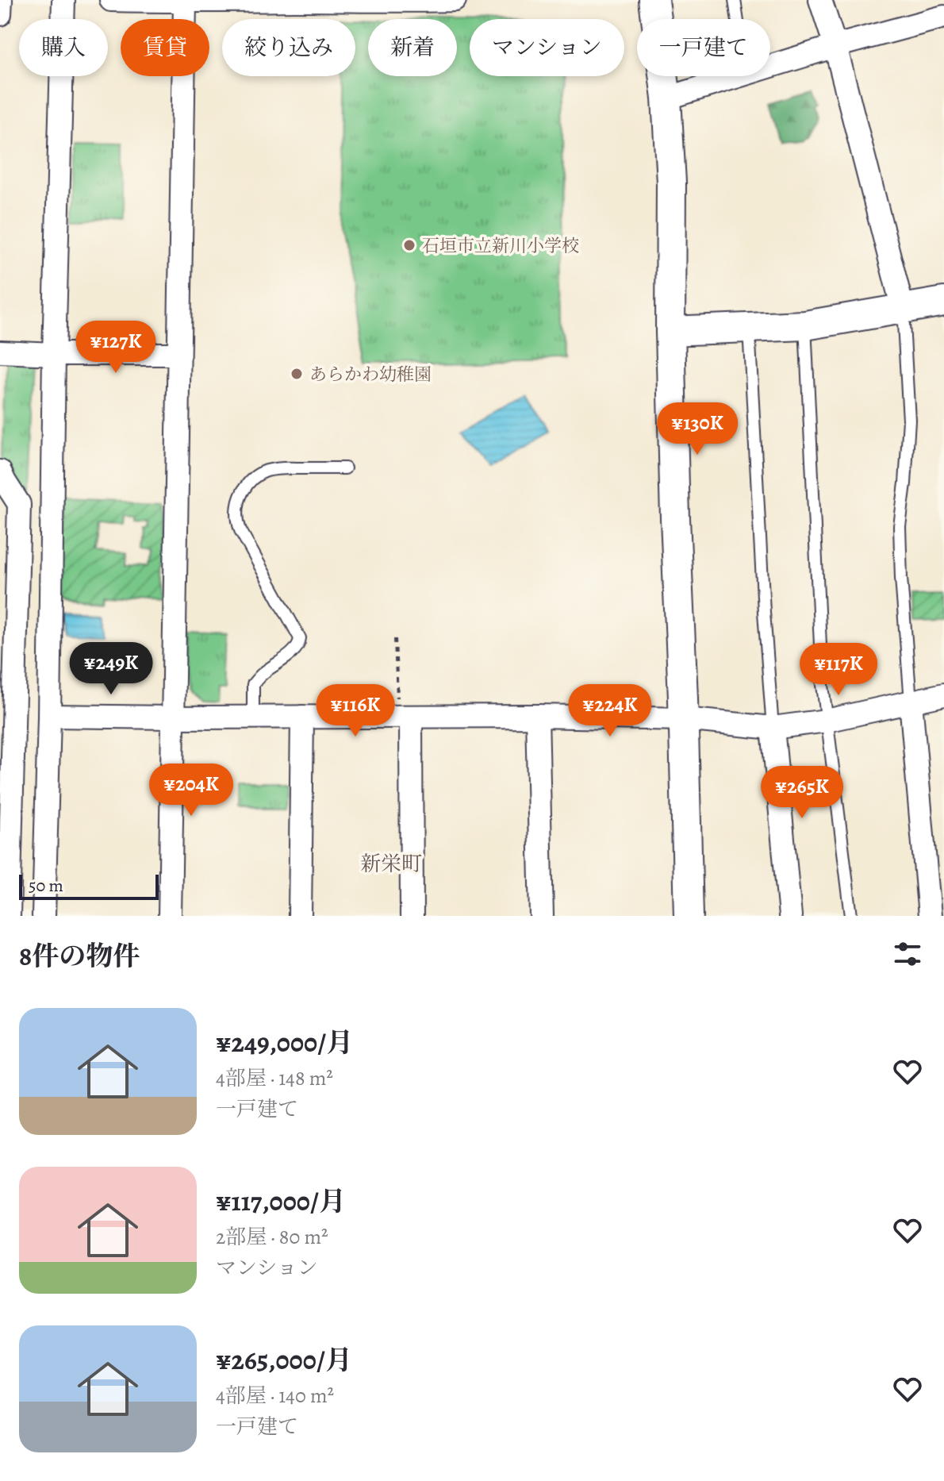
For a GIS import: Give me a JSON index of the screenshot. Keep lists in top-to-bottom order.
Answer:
{
  "districts": ["新栄町"],
  "places": ["石垣市立新川小学校", "あらかわ幼稚園"],
  "scale_bar": "50 m",
  "page": {
    "chip": [
      "購入",
      "賃貸",
      "絞り込み",
      "新着",
      "マンション",
      "一戸建て"
    ],
    "price": [
      "¥127K",
      "¥130K",
      "¥249K",
      "¥117K",
      "¥116K",
      "¥224K",
      "¥204K",
      "¥265K"
    ],
    "scale": "50 m",
    "heading": "8件の物件",
    "list": [
      {
        "name": "¥249,000/月",
        "note": "4部屋 · 148 m² · 一戸建て"
      },
      {
        "name": "¥117,000/月",
        "note": "2部屋 · 80 m² · マンション"
      },
      {
        "name": "¥265,000/月",
        "note": "4部屋 · 140 m² · 一戸建て"
      }
    ]
  }
}
